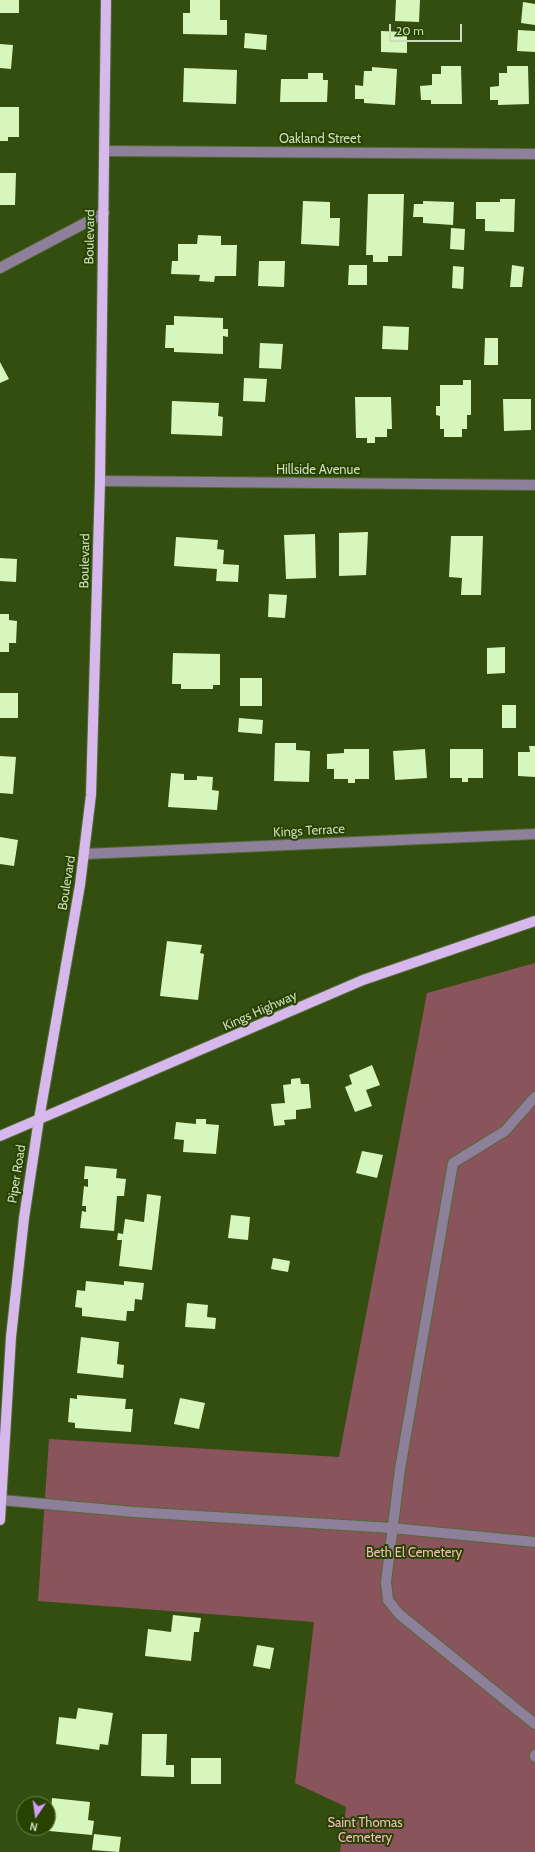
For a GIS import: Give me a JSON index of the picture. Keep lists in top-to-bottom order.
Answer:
{
  "streets": {
    "main road": ["Boulevard", "Kings Highway", "Piper Road"],
    "street": ["Oakland Street", "Hillside Avenue", "Kings Terrace"]
  },
  "crossings": [
    ["Oakland Street", "Boulevard"],
    ["Boulevard", "Hillside Avenue"],
    ["Boulevard", "Kings Terrace"],
    ["Boulevard", "Kings Highway"],
    ["Boulevard", "Piper Road"],
    ["Kings Highway", "Piper Road"]
  ],
  "parks": ["Beth El Cemetery", "Saint Thomas Cemetery"],
  "scale_bar": "20 m",
  "north": "bottom"
}
